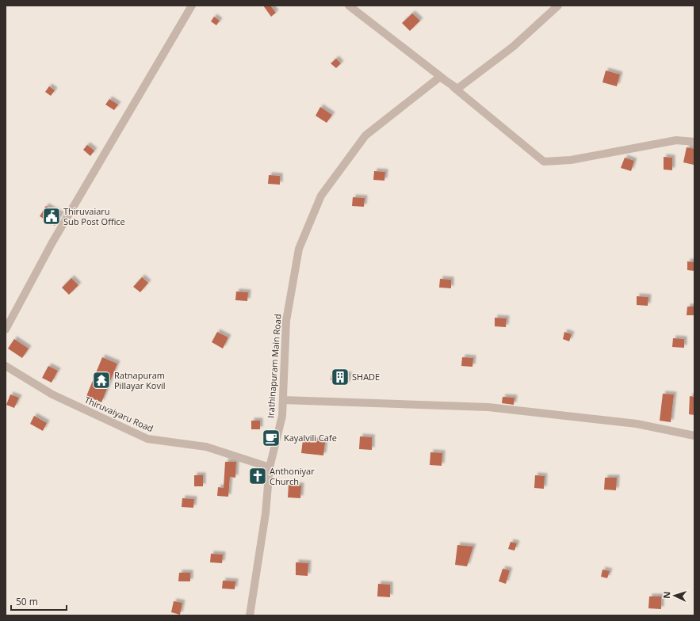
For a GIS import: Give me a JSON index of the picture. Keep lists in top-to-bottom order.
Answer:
{
  "streets": {
    "street": ["Irathinapuram Main Road", "Thiruvaiyaru Road"]
  },
  "crossings": [
    ["Irathinapuram Main Road", "Thiruvaiyaru Road"]
  ],
  "places": {
    "public building": ["Thiruvaiaru Sub Post Office"],
    "building": ["SHADE"],
    "temple": ["Ratnapuram Pillayar Kovil"],
    "cafe": ["Kayalvili Cafe"],
    "church": ["Anthoniyar Church"]
  },
  "scale_bar": "50 m",
  "north": "left"
}
